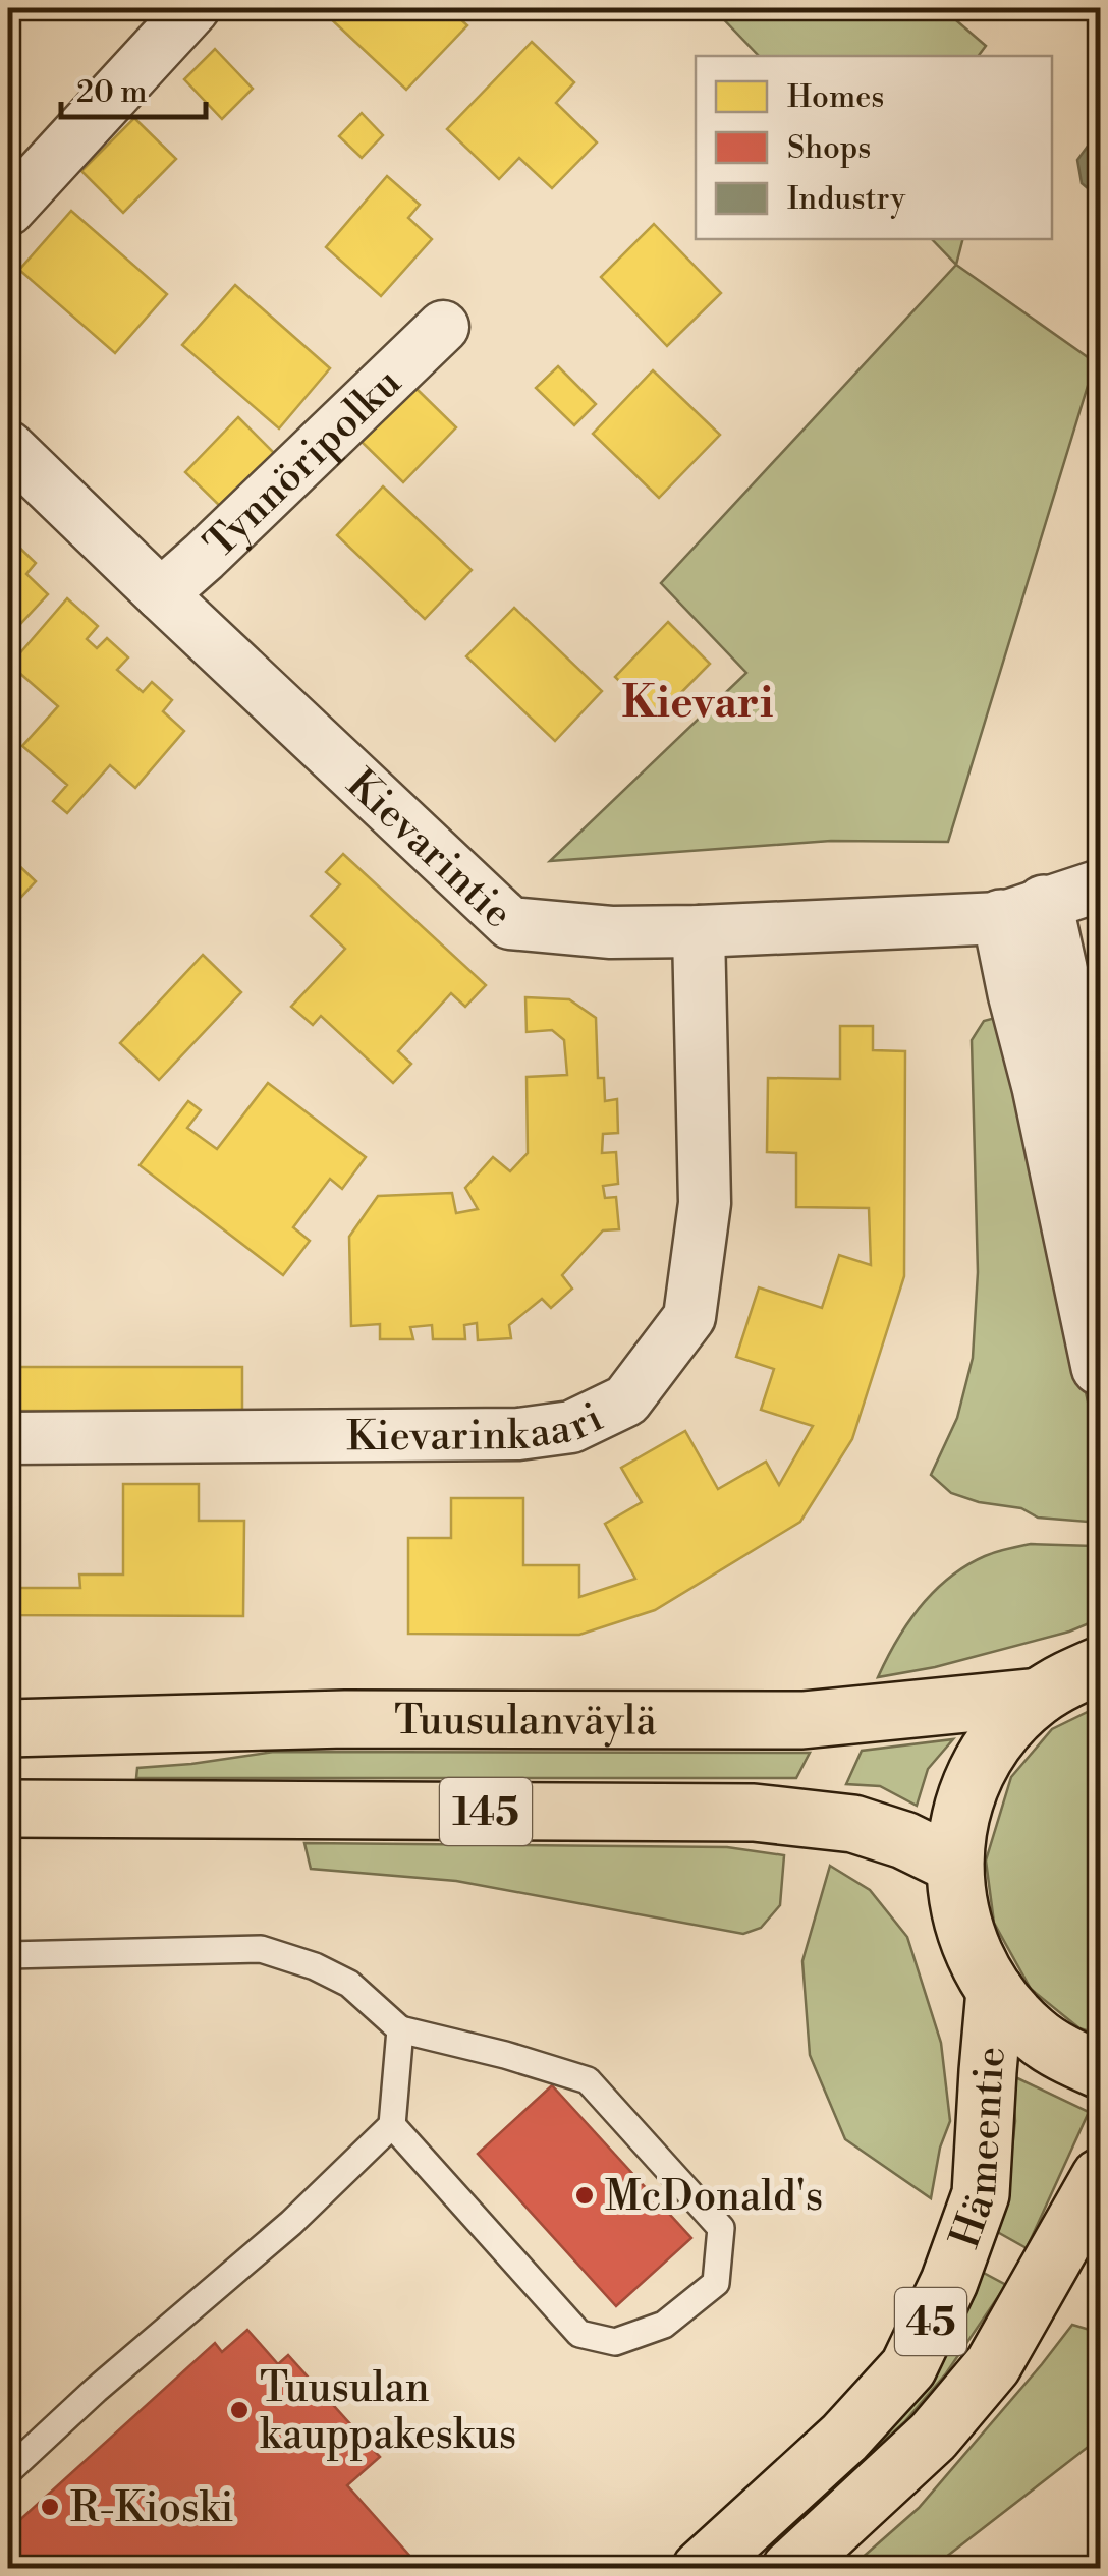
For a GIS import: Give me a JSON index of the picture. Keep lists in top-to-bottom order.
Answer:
{
  "streets": {
    "main road": [
      "Tuusulanväylä",
      "145",
      "Hämeentie",
      "45"
    ],
    "street": ["Tynnöripolku", "Kievarintie", "Kievarinkaari"]
  },
  "crossings": [
    ["Tynnöripolku", "Kievarintie"],
    ["Kievarintie", "Kievarinkaari"]
  ],
  "districts": ["Kievari"],
  "places": ["McDonald's", "Tuusulan kauppakeskus", "R-Kioski"],
  "legend": ["Homes", "Shops", "Industry"],
  "scale_bar": "20 m"
}
